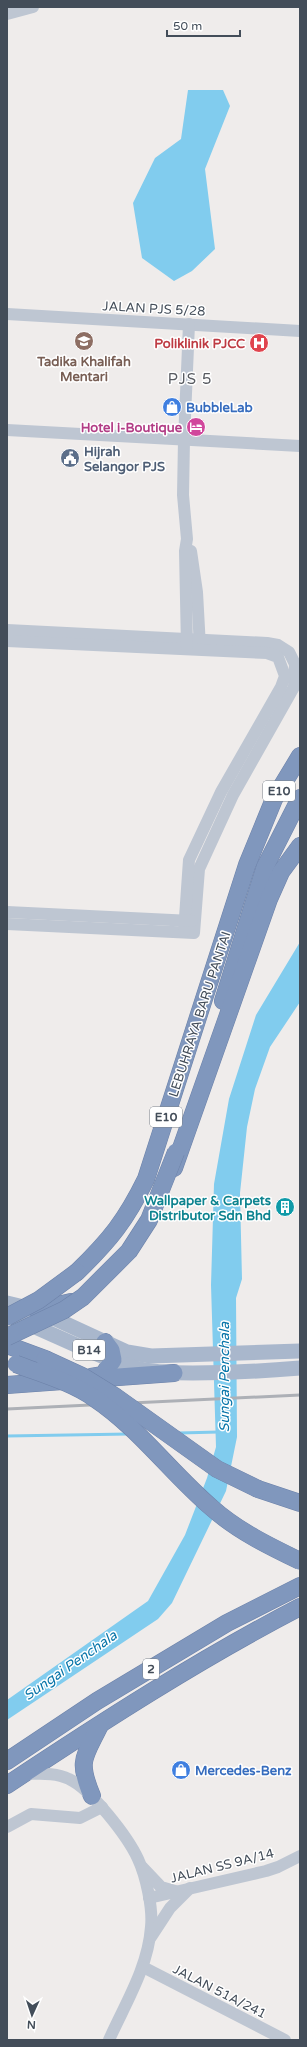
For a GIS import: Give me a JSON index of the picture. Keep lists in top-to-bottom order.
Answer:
{
  "streets": {
    "highway": ["E10", "LEBUHRAYA BARU PANTAI", "2"],
    "main road": ["B14"],
    "street": ["JALAN PJS 5/28", "JALAN SS 9A/14", "JALAN 51A/241"]
  },
  "crossings": [
    ["LEBUHRAYA BARU PANTAI", "B14"]
  ],
  "districts": ["PJS 5"],
  "water": ["Sungai Penchala"],
  "places": {
    "school or university": ["Tadika Khalifah Mentari"],
    "hospital": ["Poliklinik PJCC"],
    "shop": ["BubbleLab", "Mercedes-Benz"],
    "hotel": ["Hotel i-Boutique"],
    "public building": ["Hijrah Selangor PJS"],
    "building": ["Wallpaper & Carpets Distributor Sdn Bhd"]
  },
  "scale_bar": "50 m",
  "north": "bottom"
}
